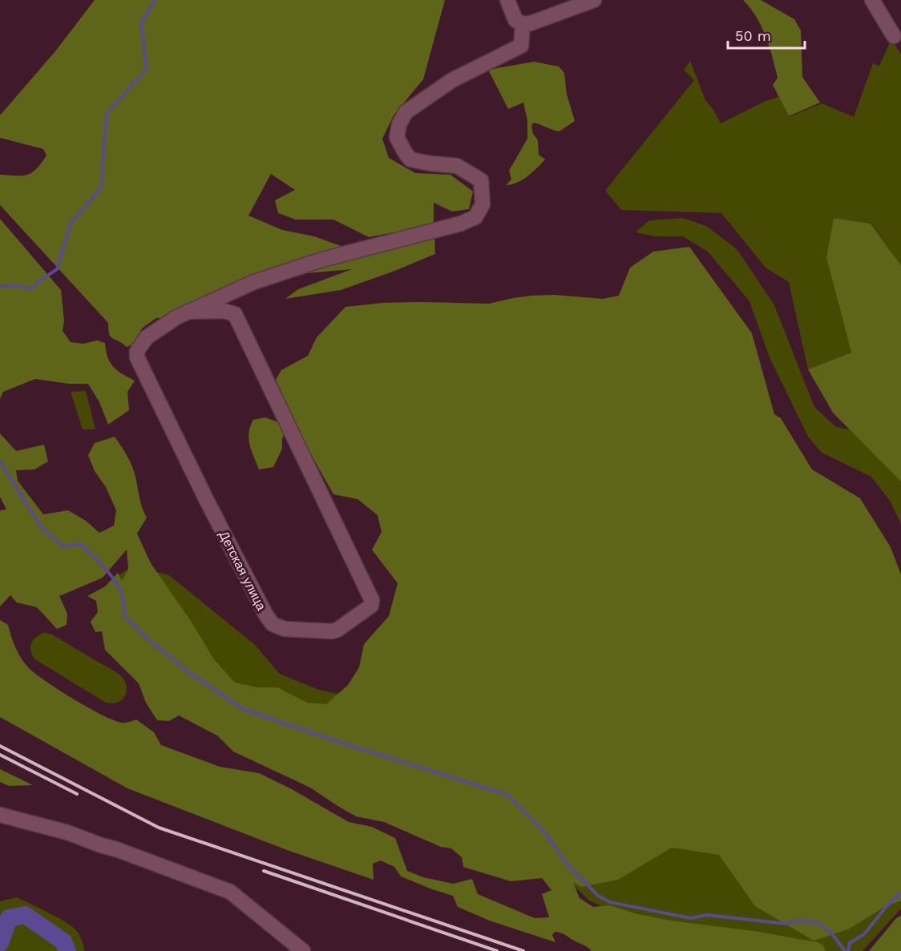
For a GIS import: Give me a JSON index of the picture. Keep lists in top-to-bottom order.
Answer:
{
  "streets": {
    "street": ["Детская улица"]
  },
  "scale_bar": "50 m"
}
